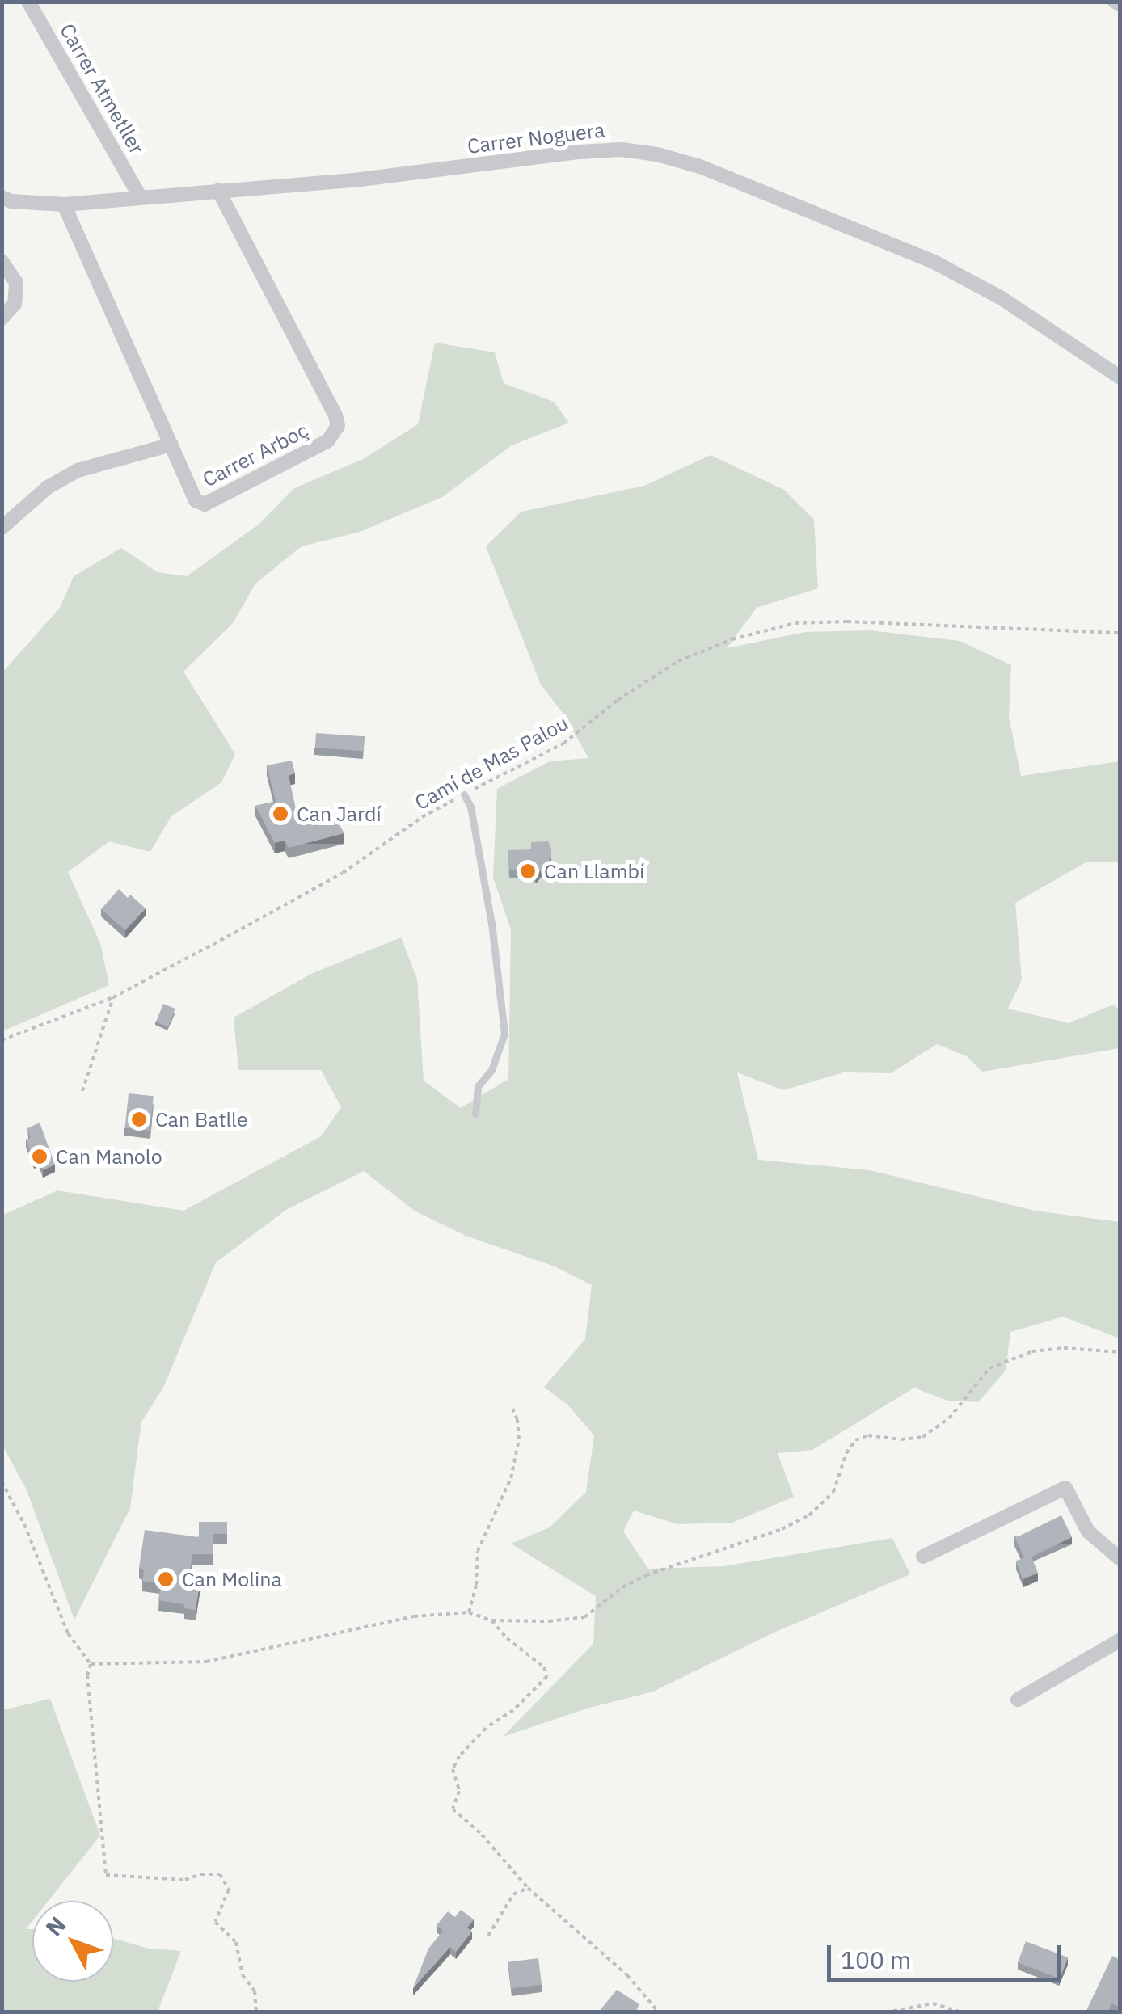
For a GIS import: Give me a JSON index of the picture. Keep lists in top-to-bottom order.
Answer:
{
  "streets": {
    "street": ["Carrer Atmetller", "Carrer Noguera", "Carrer Arboç"],
    "path": ["Camí de Mas Palou"]
  },
  "crossings": [
    ["Carrer Atmetller", "Carrer Noguera"],
    ["Carrer Noguera", "Carrer Arboç"]
  ],
  "places": [
    "Can Jardí",
    "Can Llambí",
    "Can Batlle",
    "Can Manolo",
    "Can Molina"
  ],
  "scale_bar": "100 m",
  "north": "top left"
}
